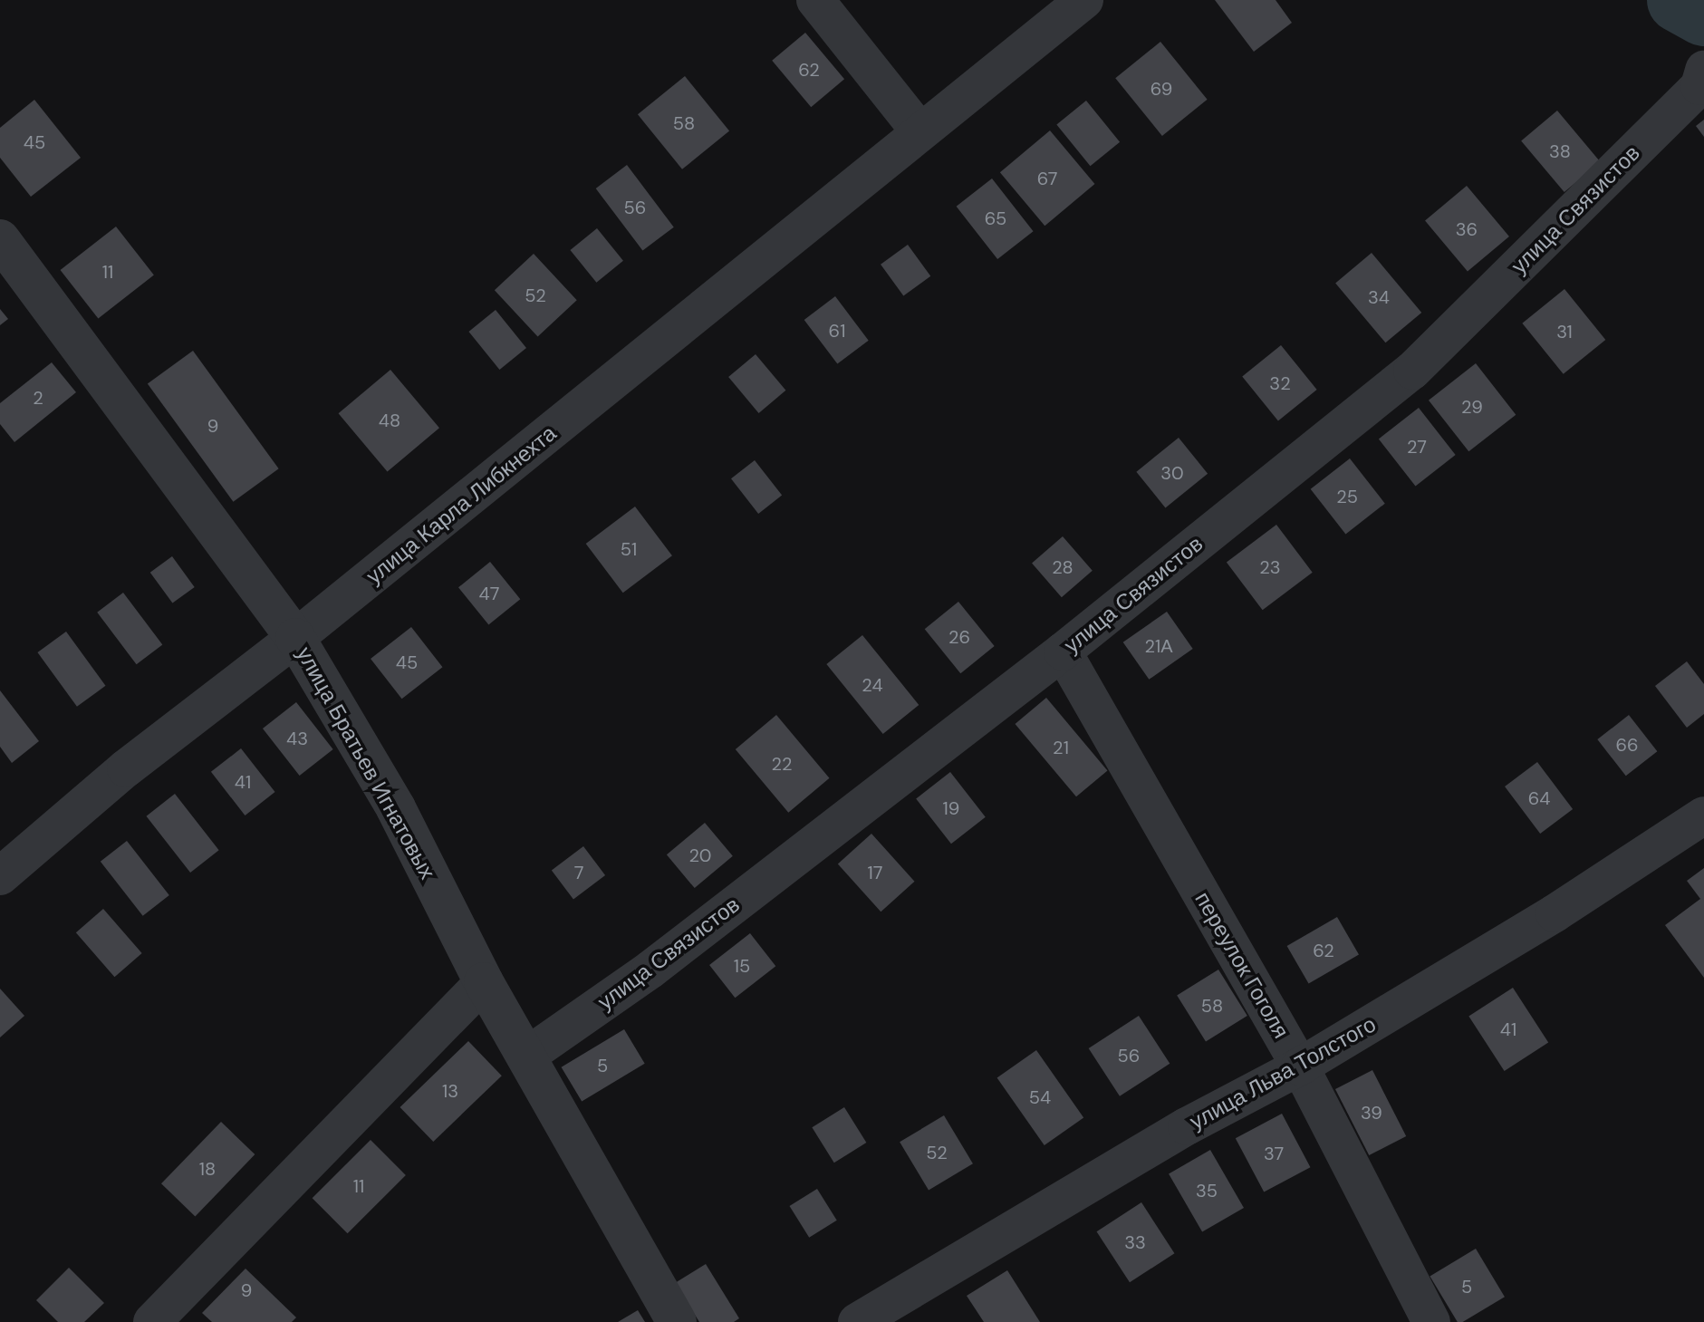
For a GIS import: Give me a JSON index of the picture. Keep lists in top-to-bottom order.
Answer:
{
  "streets": {
    "street": [
      "улица Связистов",
      "улица Карла Либкнехта",
      "улица Братьев Игнатовых",
      "переулок Гоголя",
      "улица Льва Толстого"
    ]
  },
  "crossings": [
    ["улица Связистов", "улица Братьев Игнатовых"],
    ["улица Связистов", "переулок Гоголя"],
    ["улица Карла Либкнехта", "улица Братьев Игнатовых"],
    ["переулок Гоголя", "улица Льва Толстого"]
  ],
  "house_numbers": [
    "62",
    "69",
    "58",
    "45",
    "38",
    "67",
    "56",
    "65",
    "36",
    "11",
    "52",
    "34",
    "61",
    "31",
    "32",
    "2",
    "29",
    "48",
    "9",
    "27",
    "30",
    "25",
    "51",
    "28",
    "23",
    "47",
    "26",
    "21А",
    "45",
    "24",
    "43",
    "66",
    "21",
    "22",
    "41",
    "64",
    "19",
    "20",
    "7",
    "17",
    "62",
    "15",
    "58",
    "41",
    "56",
    "5",
    "13",
    "54",
    "39",
    "52",
    "37",
    "18",
    "11",
    "35",
    "33",
    "5",
    "9"
  ]
}
